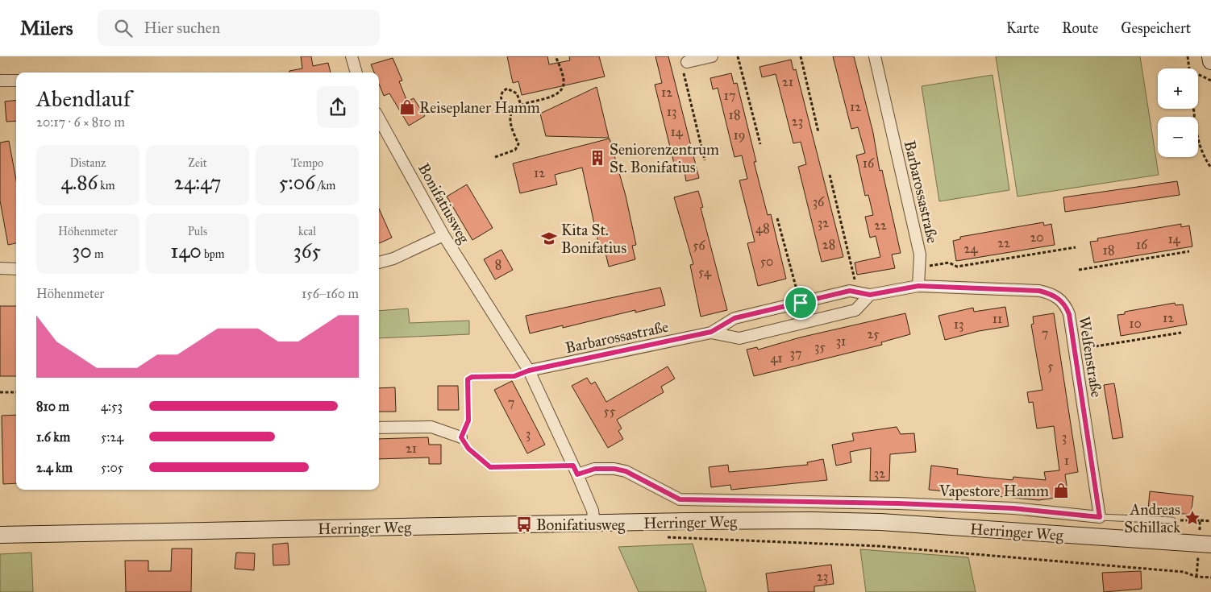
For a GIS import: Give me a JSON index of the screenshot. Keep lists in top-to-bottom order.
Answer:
{
  "streets": {
    "main road": ["Herringer Weg"],
    "street": ["Barbarossastraße", "Bonifatiusweg", "Welfenstraße"]
  },
  "crossings": [
    ["Barbarossastraße", "Bonifatiusweg"],
    ["Barbarossastraße", "Welfenstraße"],
    ["Bonifatiusweg", "Herringer Weg"],
    ["Welfenstraße", "Herringer Weg"]
  ],
  "places": {
    "shop": ["Reiseplaner Hamm", "Vapestore Hamm"],
    "building": ["Seniorenzentrum St. Bonifatius"],
    "school or university": ["Kita St. Bonifatius"],
    "place": ["Andreas Schillack"],
    "bus stop": ["Bonifatiusweg"]
  },
  "house_numbers": [
    "21",
    "12",
    "17",
    "12",
    "13",
    "18",
    "23",
    "14",
    "19",
    "16",
    "12",
    "36",
    "32",
    "22",
    "48",
    "20",
    "14",
    "22",
    "28",
    "16",
    "56",
    "24",
    "18",
    "50",
    "8",
    "54",
    "12",
    "11",
    "10",
    "13",
    "7",
    "25",
    "31",
    "35",
    "37",
    "41",
    "5",
    "7",
    "55",
    "3",
    "3",
    "21",
    "1",
    "32",
    "23"
  ],
  "page": {
    "header": "Milers",
    "search": "Hier suchen",
    "nav": ["Karte", "Route", "Gespeichert"],
    "map_buttons": ["+", "−"],
    "heading": ["Abendlauf", "20:17 · 6 × 810 m"],
    "stats": [
      ["Distanz", "4.86 km"],
      ["Zeit", "24:47"],
      ["Tempo", "5:06 /km"],
      ["Höhenmeter", "30 m"],
      ["Puls", "140 bpm"],
      ["kcal", "365"]
    ],
    "chart": ["Höhenmeter", "156–160 m"],
    "list": [
      {
        "name": "810 m",
        "note": "4:53"
      },
      {
        "name": "1.6 km",
        "note": "5:24"
      },
      {
        "name": "2.4 km",
        "note": "5:05"
      }
    ]
  }
}
